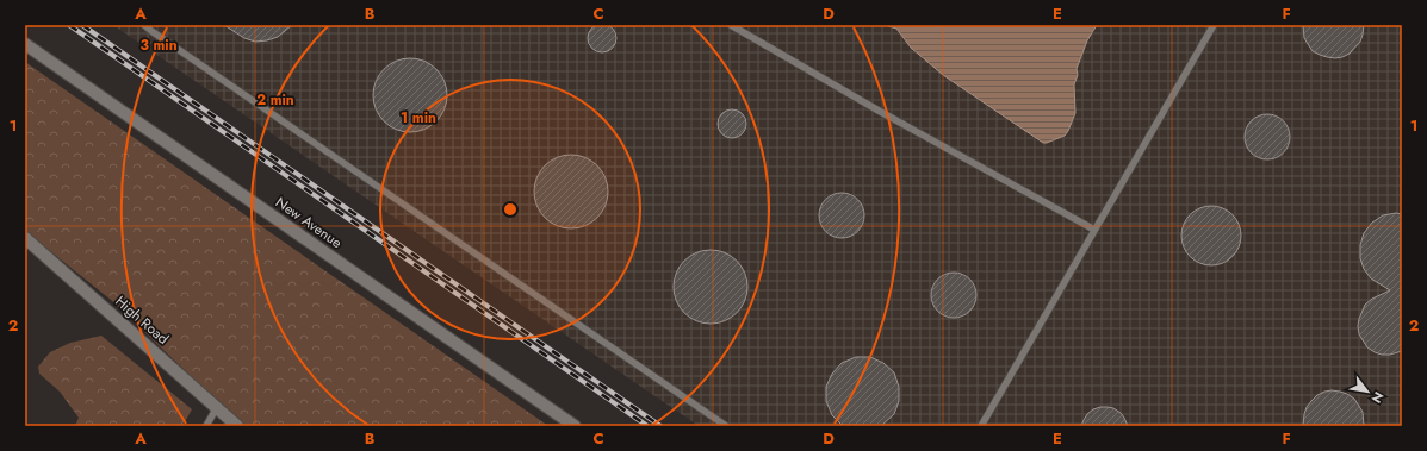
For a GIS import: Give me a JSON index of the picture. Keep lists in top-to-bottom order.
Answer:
{
  "streets": {
    "main road": ["New Avenue", "High Road"]
  },
  "north": "bottom right",
  "grid": {
    "columns": [
      "A",
      "B",
      "C",
      "D",
      "E",
      "F"
    ],
    "rows": ["1", "2"]
  },
  "rings": ["3 min", "2 min", "1 min"]
}
